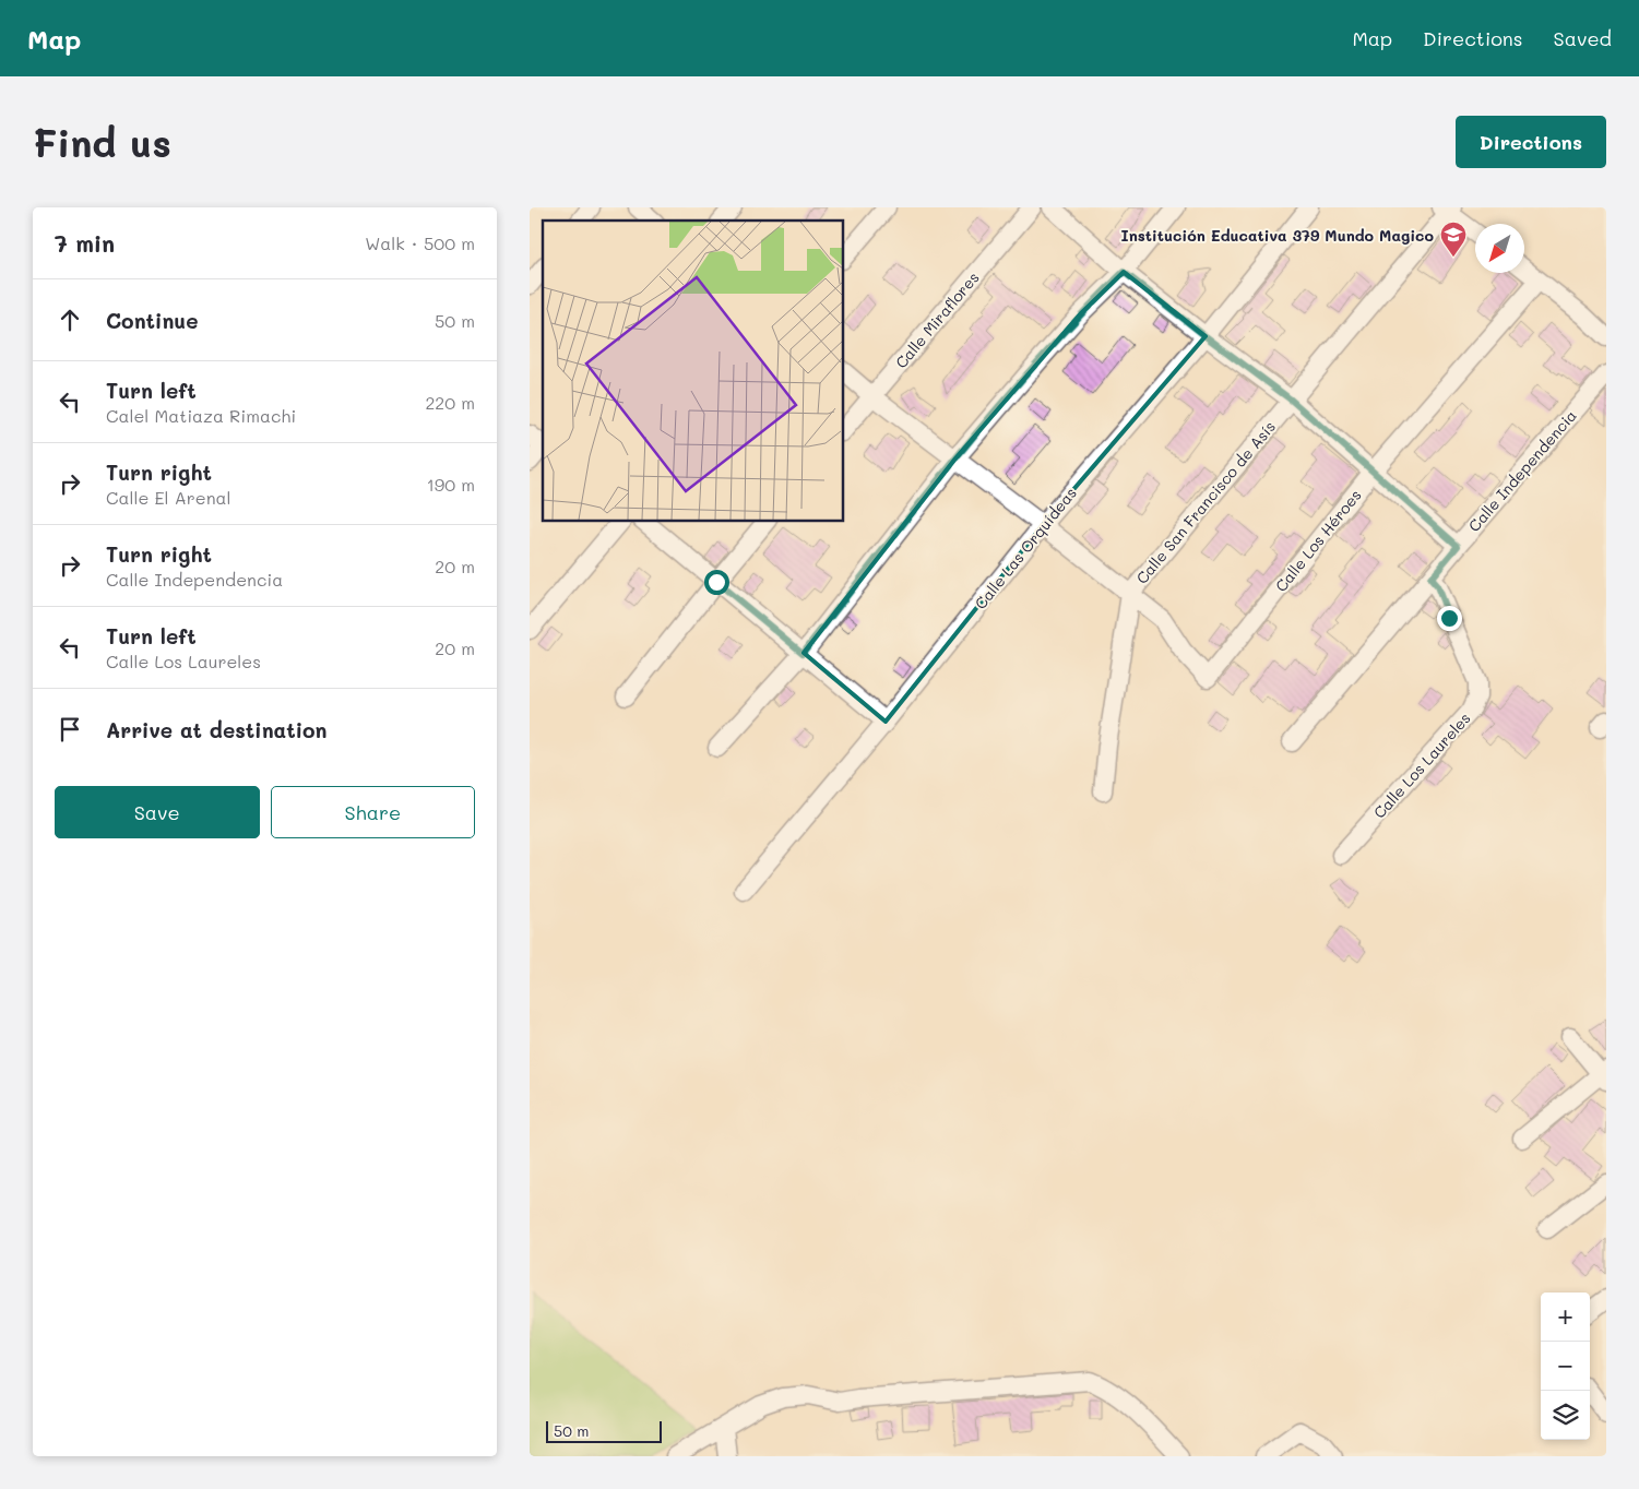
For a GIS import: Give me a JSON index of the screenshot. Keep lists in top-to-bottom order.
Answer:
{
  "streets": {
    "street": [
      "Calle Miraflores",
      "Calle Independencia",
      "Calle San Francisco de Asís",
      "Calle Los Héroes",
      "Calle Las Orquídeas",
      "Calle Los Laureles"
    ]
  },
  "crossings": [
    ["Calle Independencia", "Calle Los Laureles"],
    ["Calle San Francisco de Asís", "Calle Los Héroes"]
  ],
  "places": {
    "school or university": ["Institución Educativa 379 Mundo Magico"]
  },
  "scale_bar": "50 m",
  "north": "bottom left",
  "page": {
    "header": "Map",
    "nav": ["Map", "Directions", "Saved"],
    "buttons": [
      "Directions",
      ["Save", "Share"]
    ],
    "title": "Find us",
    "heading": ["7 min", "Walk · 500 m"],
    "list": [
      ["Continue", "50 m"],
      ["Turn left", "Calel Matiaza Rimachi", "220 m"],
      ["Turn right", "Calle El Arenal", "190 m"],
      ["Turn right", "Calle Independencia", "20 m"],
      ["Turn left", "Calle Los Laureles", "20 m"],
      "Arrive at destination"
    ],
    "map_buttons": ["+", "−"],
    "scale": "50 m"
  }
}
